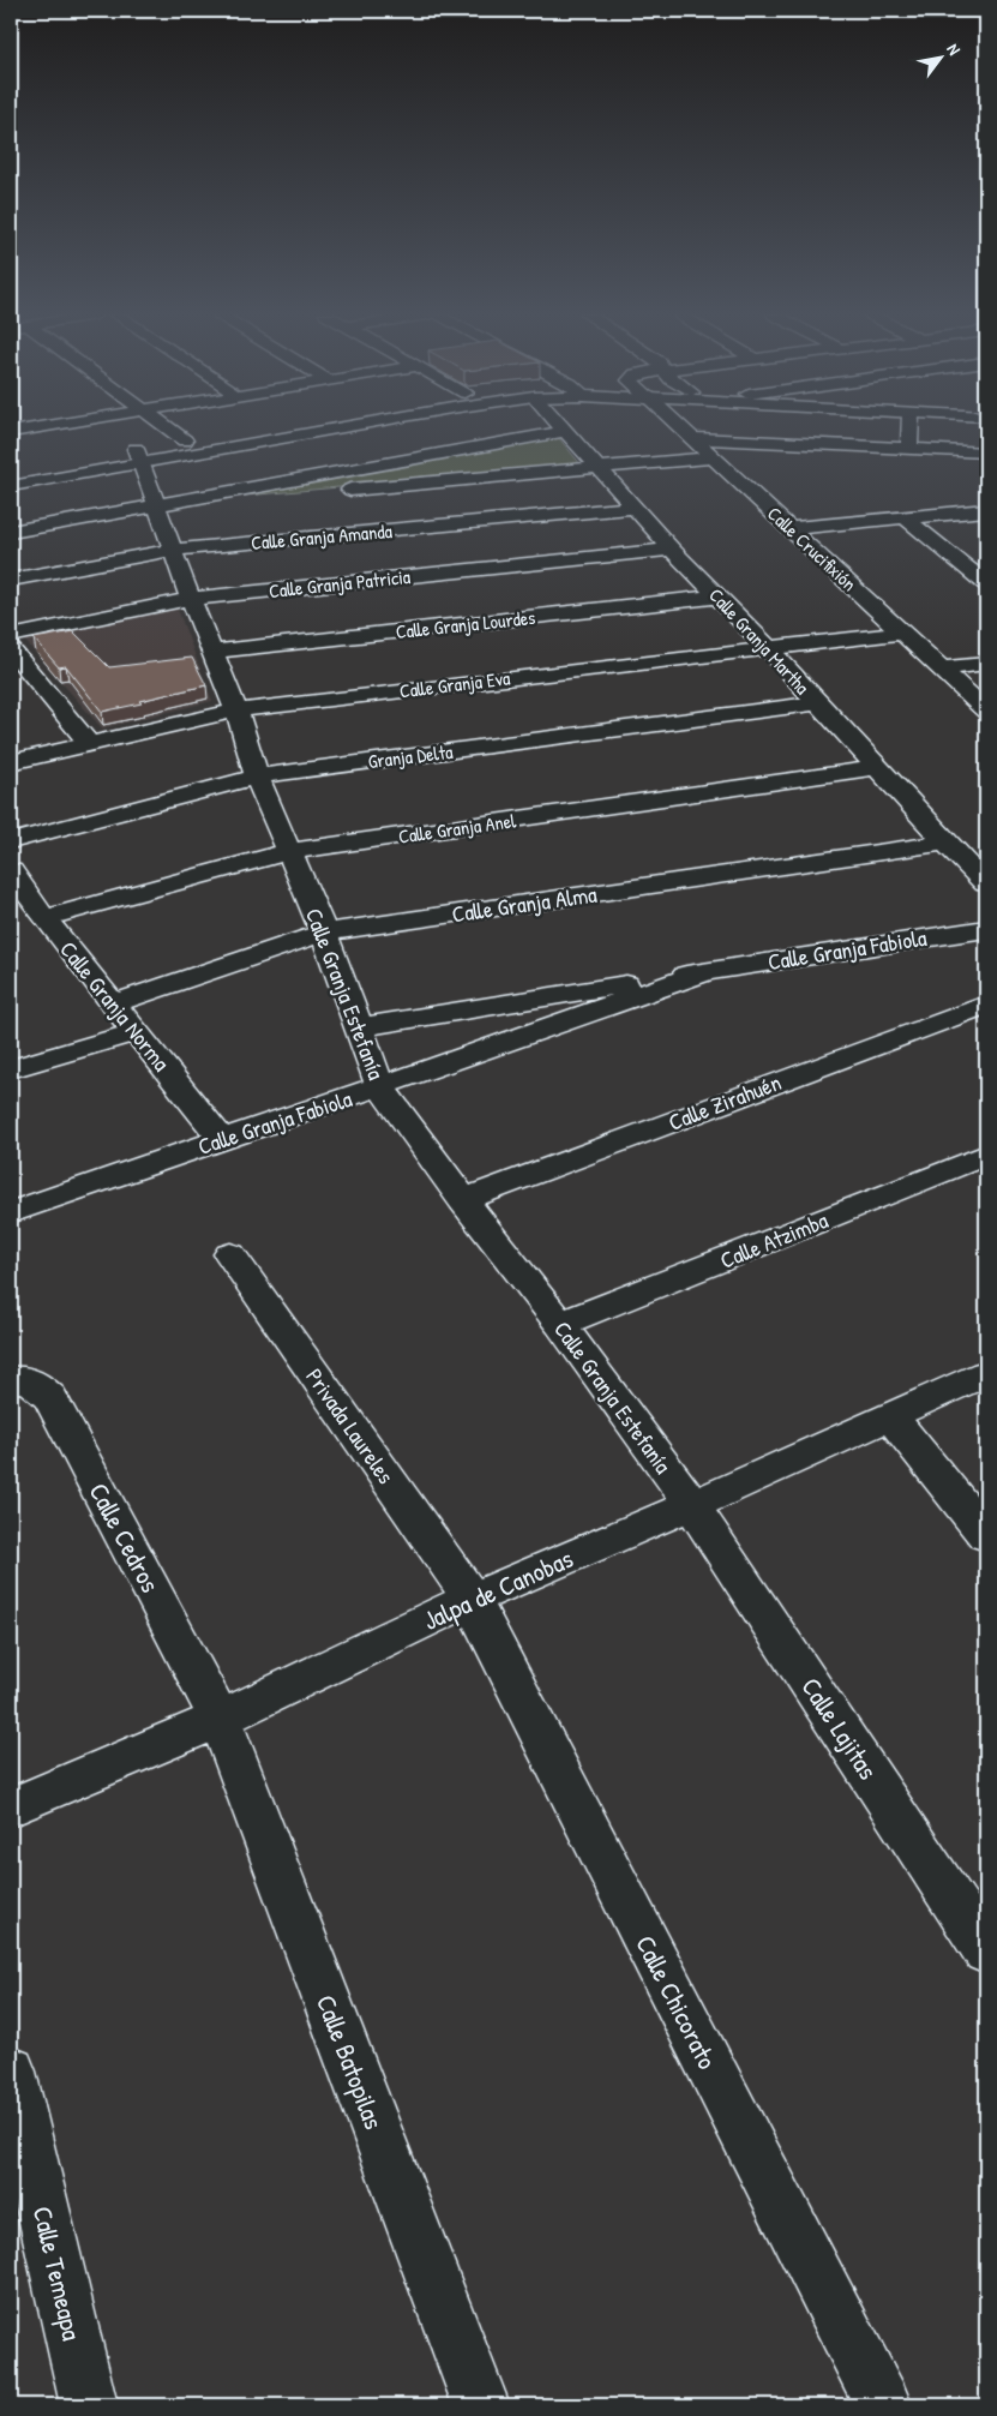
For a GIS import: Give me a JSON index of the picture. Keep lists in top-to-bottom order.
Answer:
{
  "streets": {
    "street": [
      "Calle Granja Amanda",
      "Calle Crucifixión",
      "Calle Granja Patricia",
      "Calle Granja Lourdes",
      "Calle Granja Martha",
      "Calle Granja Eva",
      "Granja Delta",
      "Calle Granja Anel",
      "Calle Granja Alma",
      "Calle Granja Fabiola",
      "Calle Granja Estefanía",
      "Calle Granja Norma",
      "Calle Zirahuén",
      "Calle Atzimba",
      "Privada Laureles",
      "Calle Cedros",
      "Jalpa de Canobas",
      "Calle Lajitas",
      "Calle Chicorato",
      "Calle Batopilas",
      "Calle Temeapa"
    ]
  },
  "crossings": [
    ["Calle Granja Amanda", "Calle Granja Martha"],
    ["Calle Granja Amanda", "Calle Granja Estefanía"],
    ["Calle Crucifixión", "Calle Granja Eva"],
    ["Calle Granja Patricia", "Calle Granja Martha"],
    ["Calle Granja Patricia", "Calle Granja Estefanía"],
    ["Calle Granja Lourdes", "Calle Granja Martha"],
    ["Calle Granja Lourdes", "Calle Granja Estefanía"],
    ["Calle Granja Martha", "Calle Granja Eva"],
    ["Calle Granja Martha", "Granja Delta"],
    ["Calle Granja Martha", "Calle Granja Anel"],
    ["Calle Granja Martha", "Calle Granja Alma"],
    ["Calle Granja Eva", "Calle Granja Estefanía"],
    ["Granja Delta", "Calle Granja Estefanía"],
    ["Calle Granja Anel", "Calle Granja Estefanía"],
    ["Calle Granja Anel", "Calle Granja Norma"],
    ["Calle Granja Alma", "Calle Granja Estefanía"],
    ["Calle Granja Alma", "Calle Granja Norma"],
    ["Calle Granja Fabiola", "Calle Granja Estefanía"],
    ["Calle Granja Fabiola", "Calle Granja Norma"],
    ["Calle Granja Estefanía", "Calle Zirahuén"],
    ["Calle Granja Estefanía", "Calle Atzimba"],
    ["Calle Granja Estefanía", "Jalpa de Canobas"],
    ["Calle Granja Estefanía", "Calle Lajitas"],
    ["Privada Laureles", "Jalpa de Canobas"],
    ["Privada Laureles", "Calle Chicorato"],
    ["Calle Cedros", "Jalpa de Canobas"],
    ["Calle Cedros", "Calle Batopilas"],
    ["Jalpa de Canobas", "Calle Lajitas"],
    ["Jalpa de Canobas", "Calle Chicorato"],
    ["Jalpa de Canobas", "Calle Batopilas"]
  ],
  "north": "top right"
}
